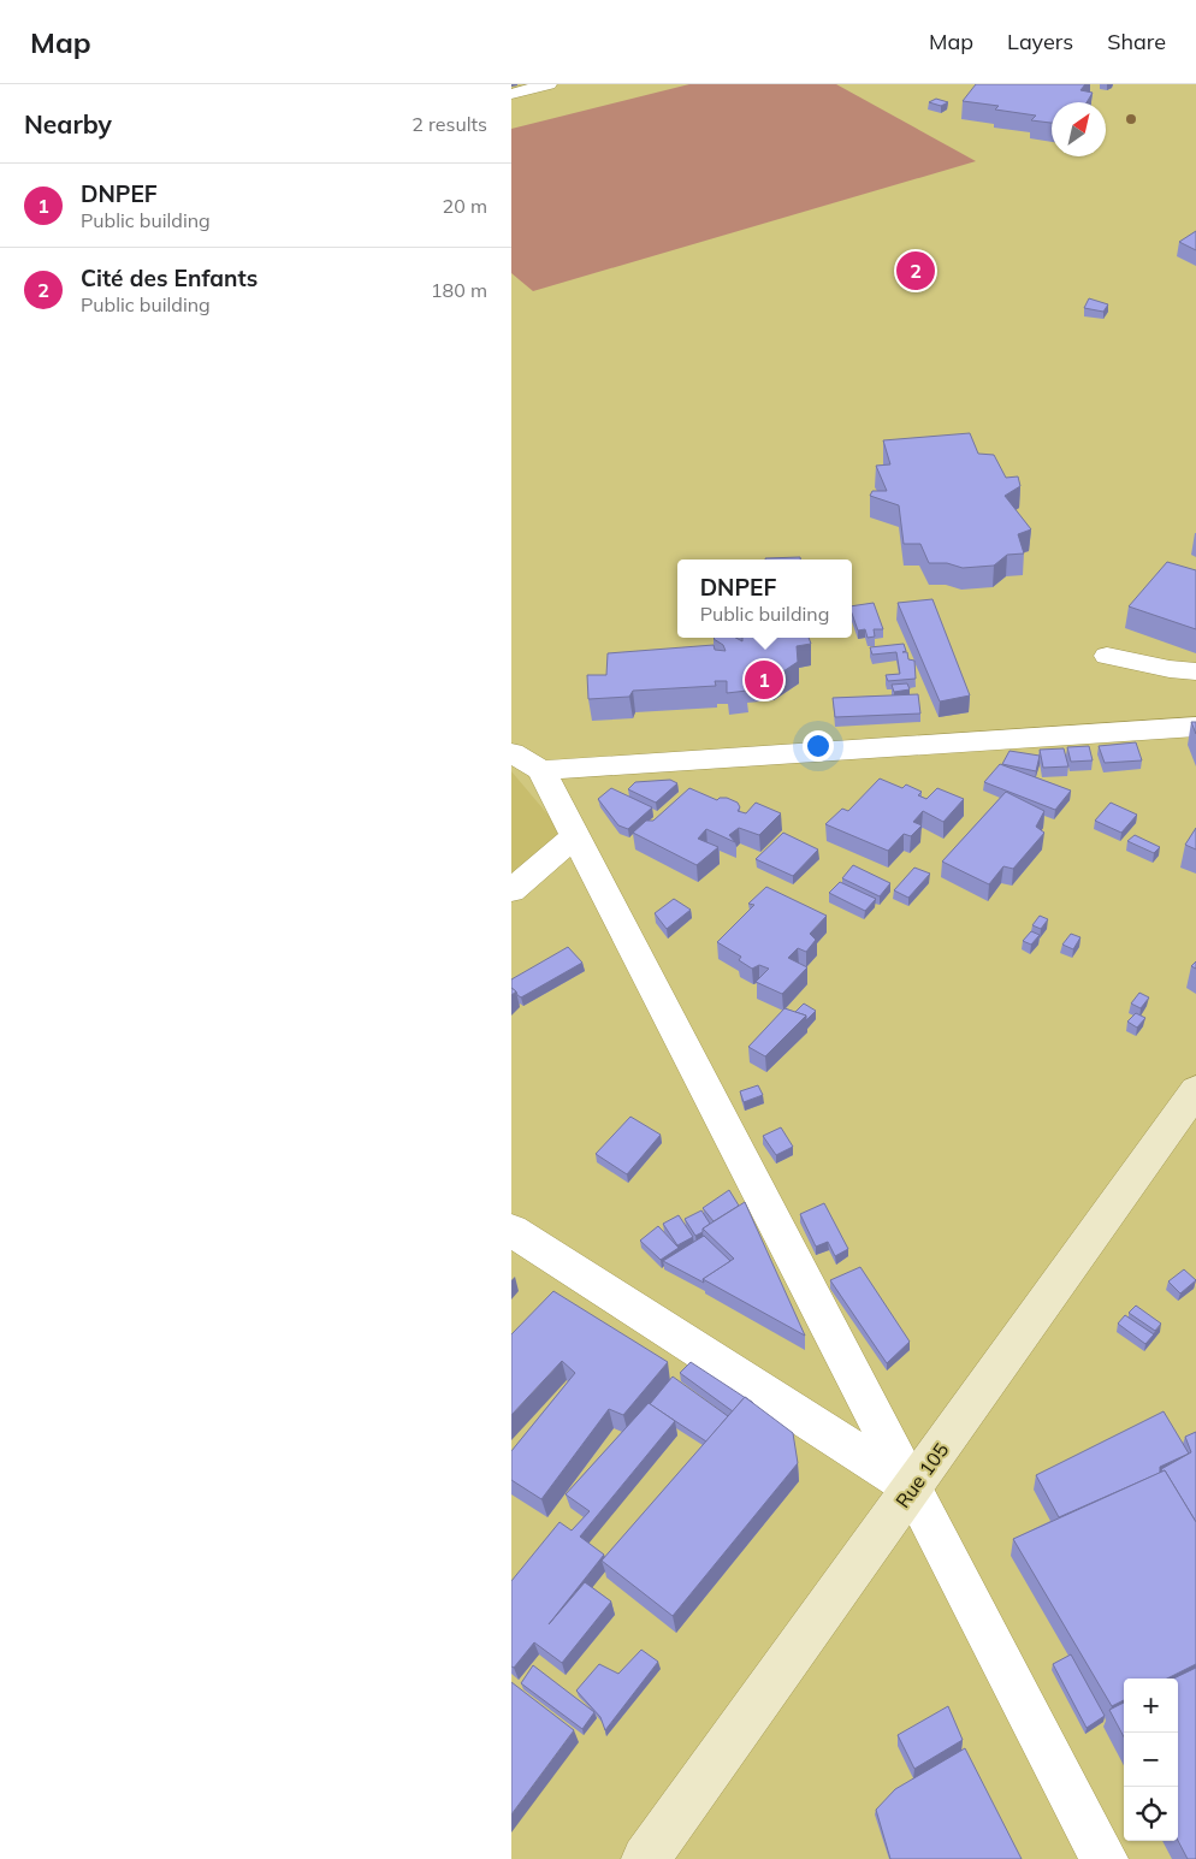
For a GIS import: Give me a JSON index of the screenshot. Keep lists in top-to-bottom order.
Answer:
{
  "streets": {
    "street": ["Rue 105"]
  },
  "north": "top right",
  "page": {
    "header": "Map",
    "nav": ["Map", "Layers", "Share"],
    "heading": ["Nearby", "2 results"],
    "list": [
      {
        "mark": "1",
        "name": "DNPEF",
        "note": "Public building",
        "value": "20 m"
      },
      {
        "mark": "2",
        "name": "Cité des Enfants",
        "note": "Public building",
        "value": "180 m"
      }
    ],
    "pins": ["2", "1"],
    "popup": ["DNPEF", "Public building"],
    "map_buttons": ["+", "−"]
  }
}
